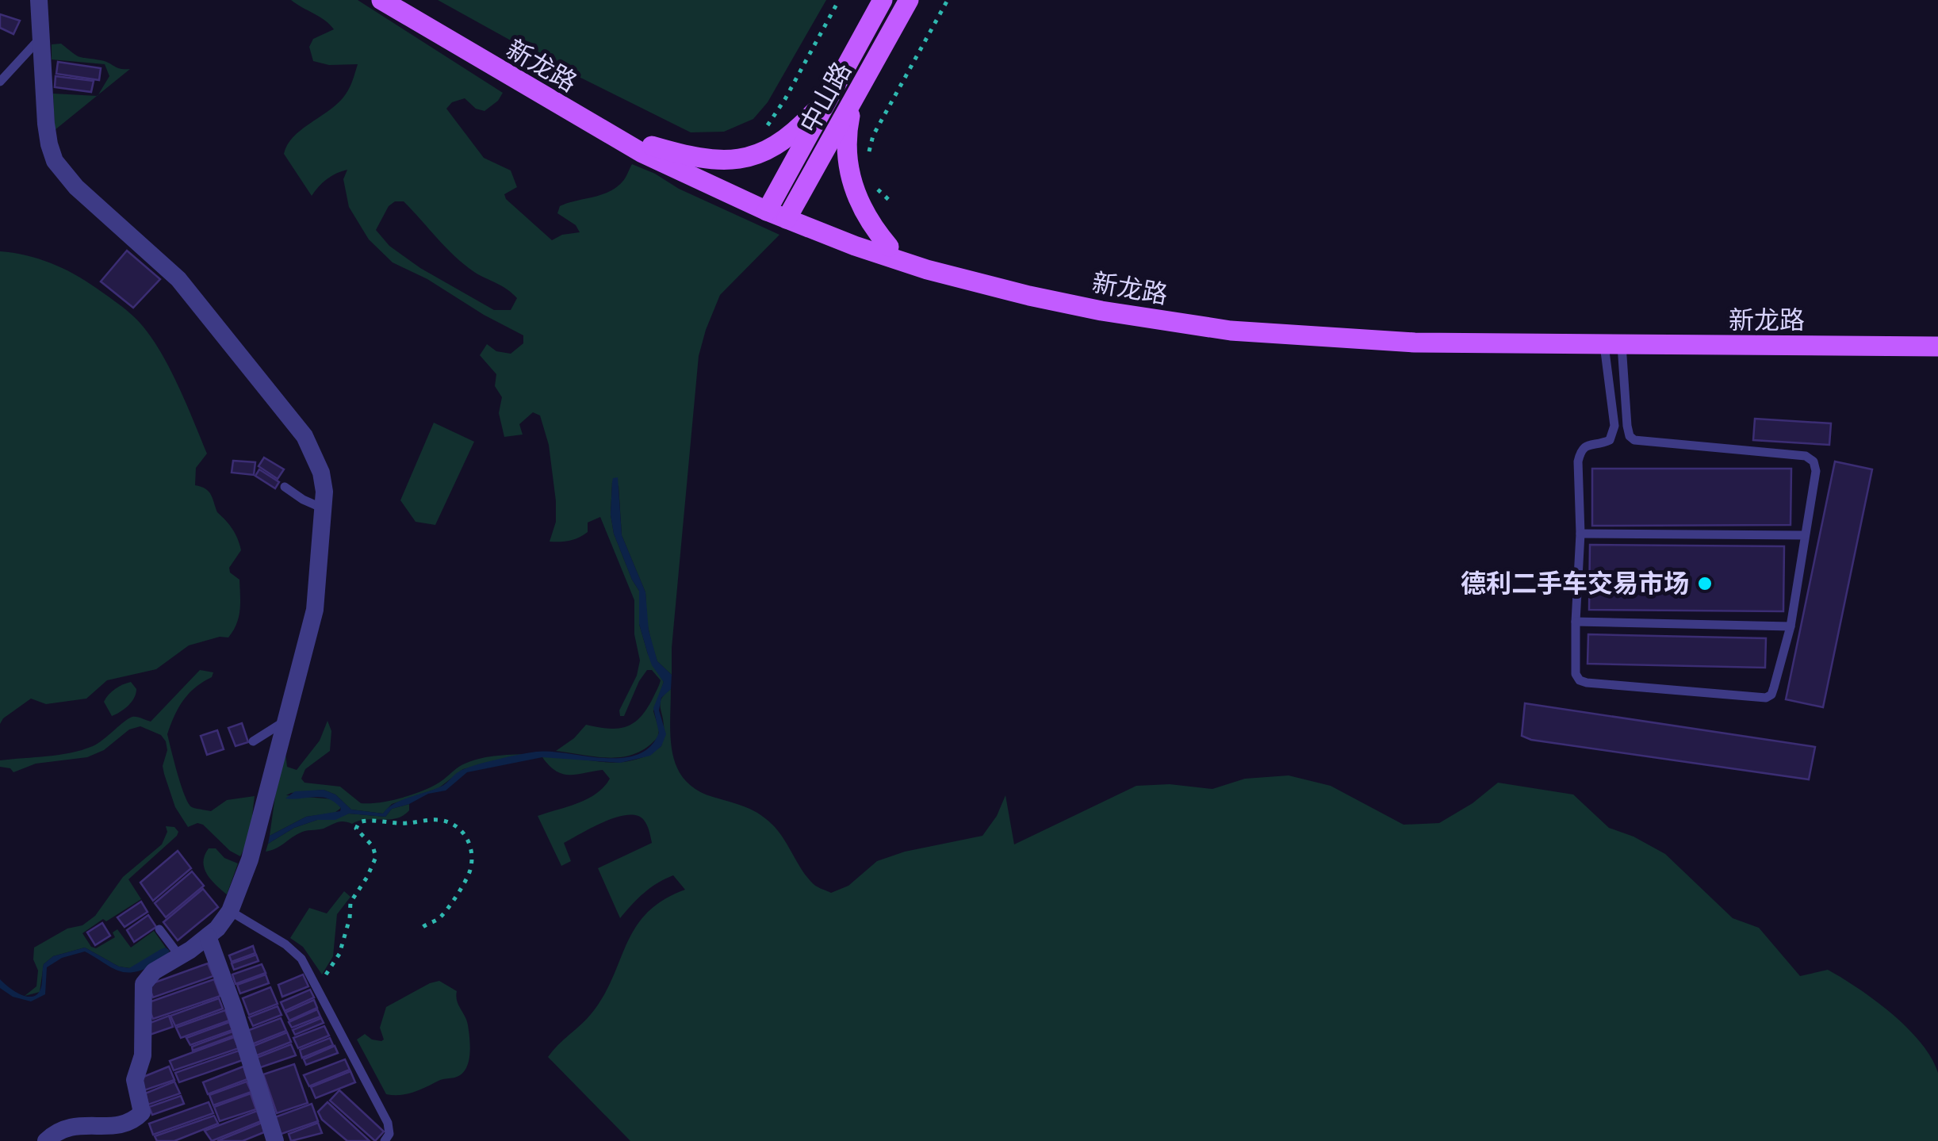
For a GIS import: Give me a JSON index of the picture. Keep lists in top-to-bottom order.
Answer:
{
  "streets": {
    "main road": ["新龙路", "中山路"]
  },
  "crossings": [
    ["新龙路", "中山路"]
  ],
  "places": ["德利二手车交易市场"]
}
